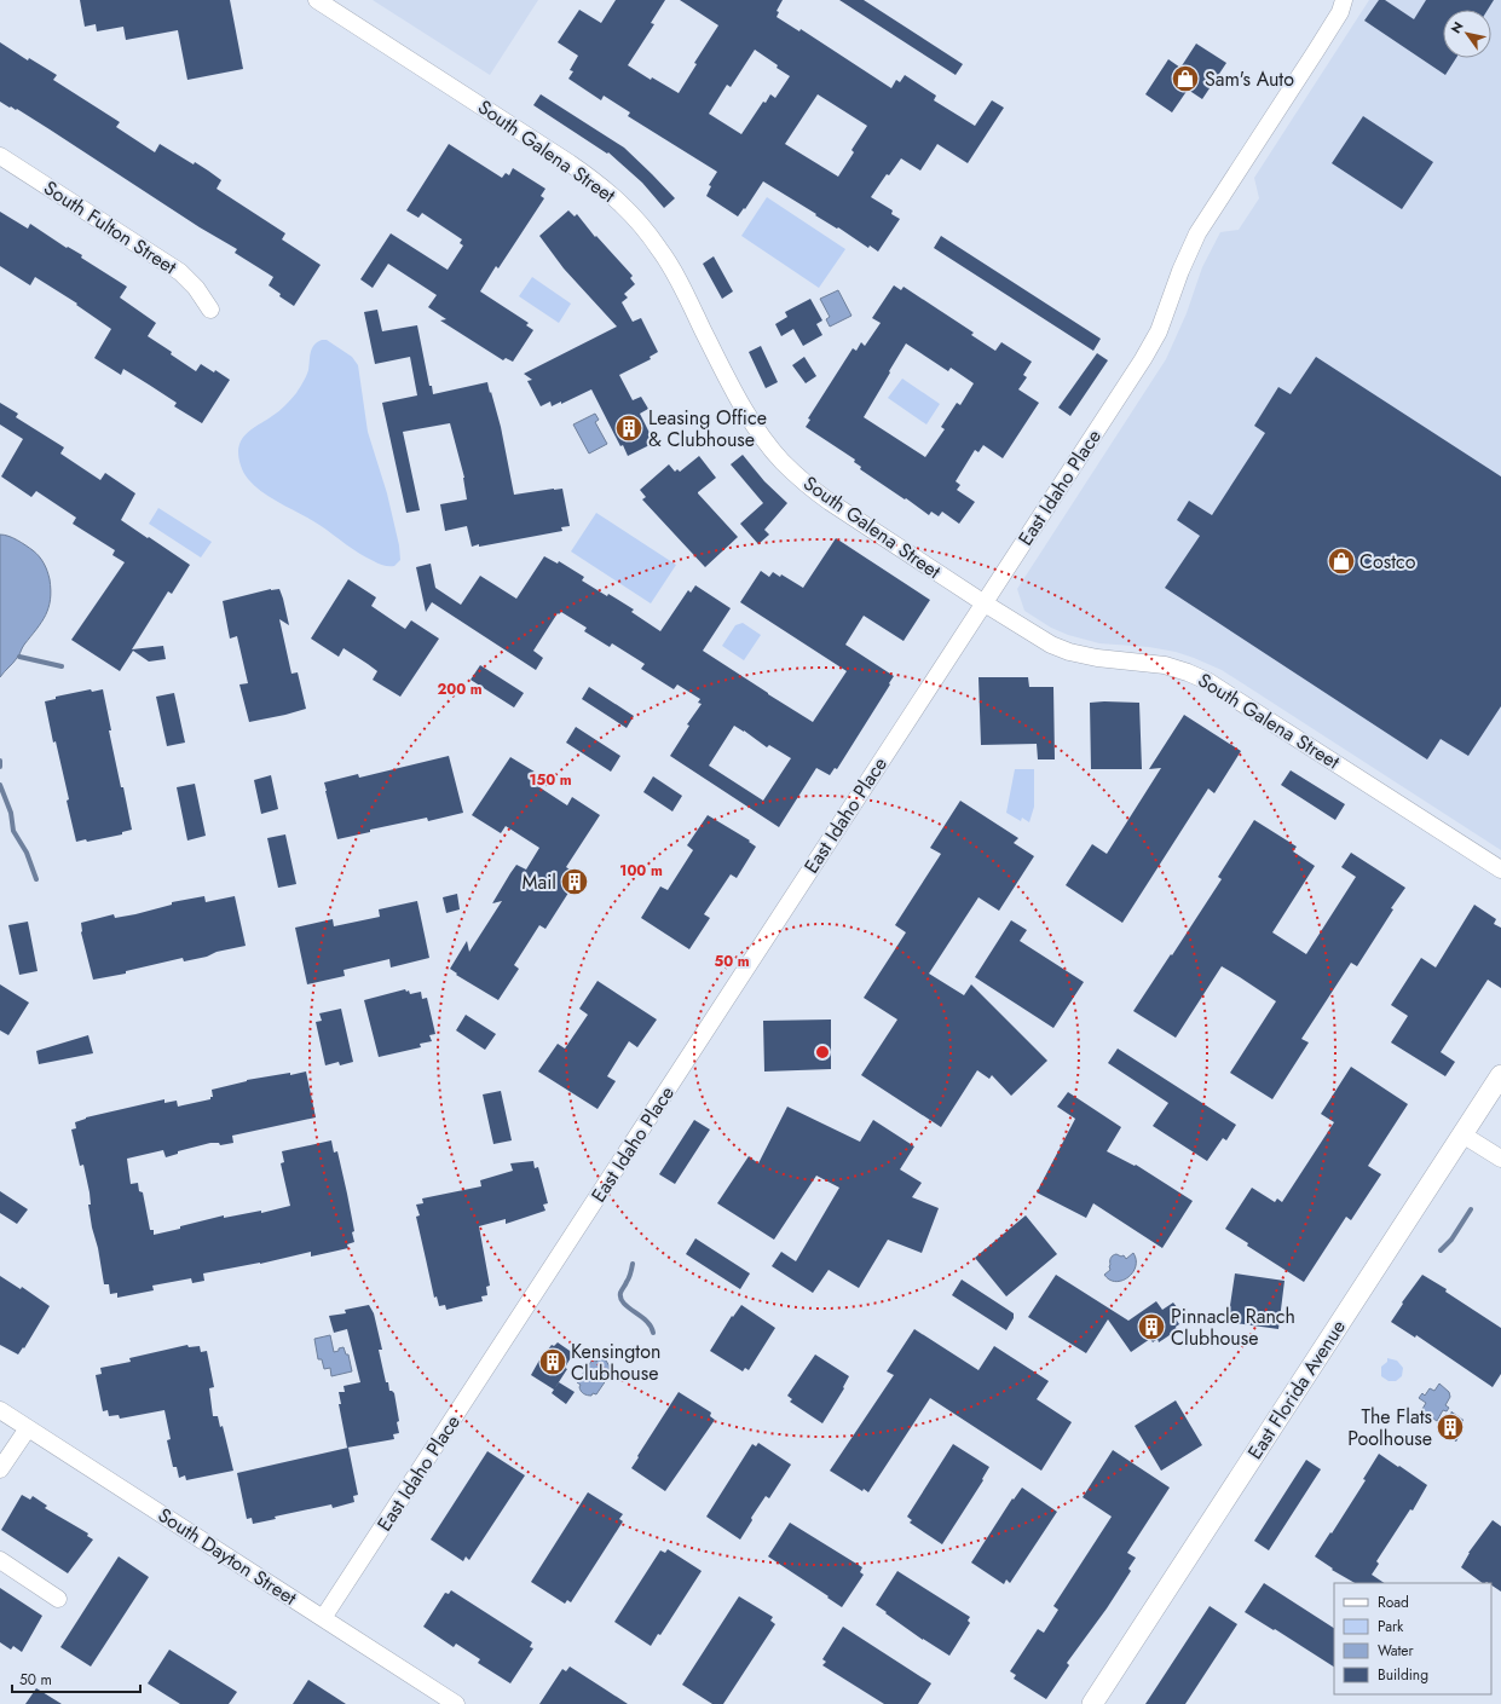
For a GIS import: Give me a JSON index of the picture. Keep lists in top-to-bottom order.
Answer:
{
  "streets": {
    "main road": ["East Florida Avenue"],
    "street": [
      "South Galena Street",
      "South Fulton Street",
      "East Idaho Place",
      "South Dayton Street"
    ]
  },
  "crossings": [
    ["South Galena Street", "East Idaho Place"],
    ["East Idaho Place", "South Dayton Street"]
  ],
  "places": {
    "shop": ["Sam's Auto", "Costco"],
    "building": [
      "Leasing Office & Clubhouse",
      "Mail",
      "Pinnacle Ranch Clubhouse",
      "Kensington Clubhouse",
      "The Flats Poolhouse"
    ]
  },
  "legend": [
    "Road",
    "Park",
    "Water",
    "Building"
  ],
  "scale_bar": "50 m",
  "north": "top left",
  "rings": [
    "200 m",
    "150 m",
    "100 m",
    "50 m"
  ]
}
